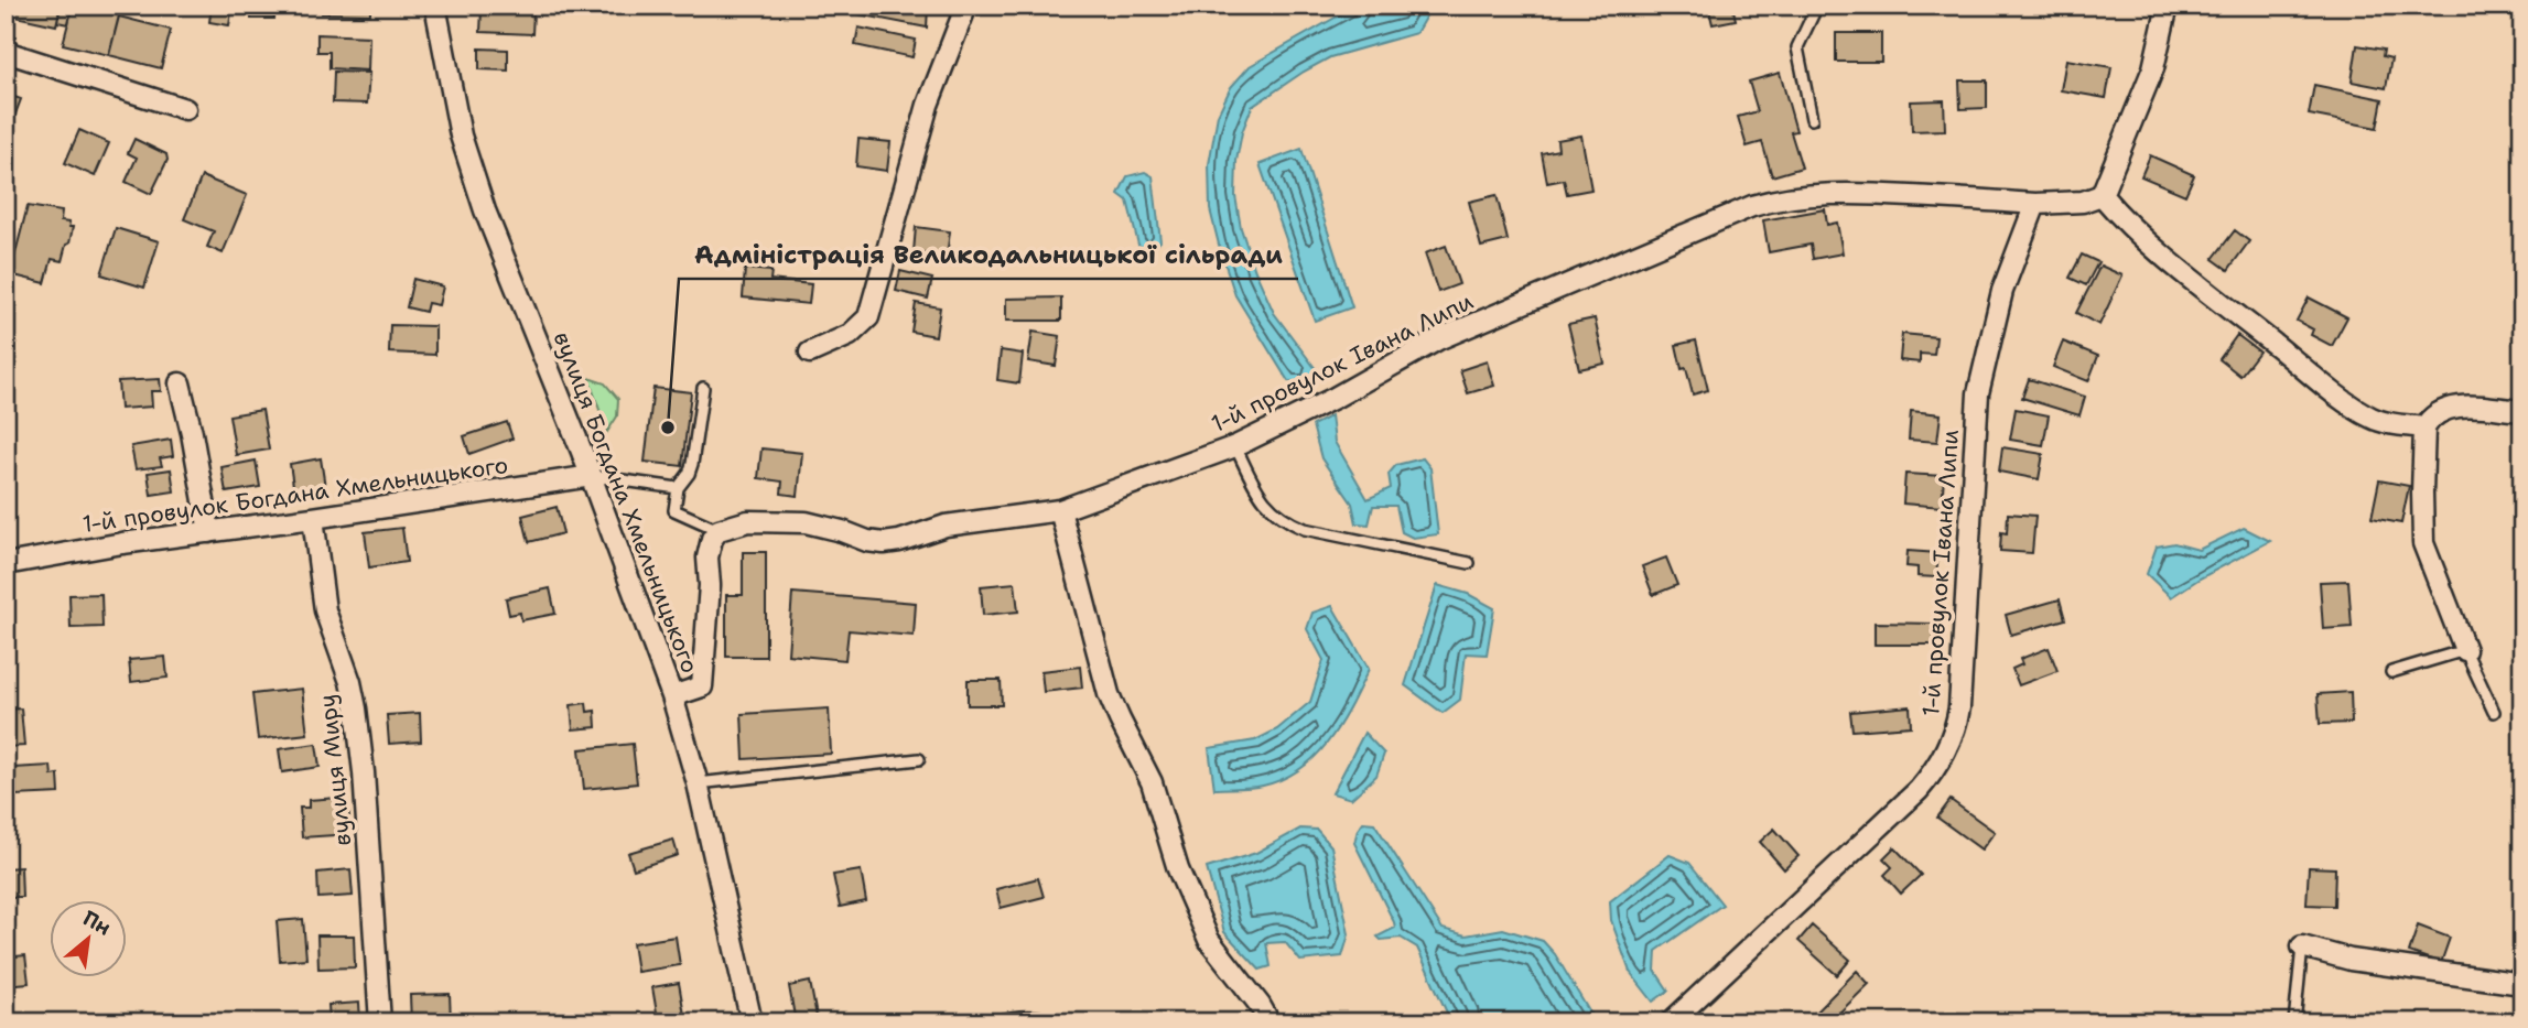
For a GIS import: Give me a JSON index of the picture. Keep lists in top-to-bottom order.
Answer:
{
  "streets": {
    "street": [
      "1-й провулок Івана Липи",
      "1-й провулок Богдана Хмельницького",
      "вулиця Богдана Хмельницького",
      "вулиця Миру"
    ]
  },
  "crossings": [
    ["1-й провулок Богдана Хмельницького", "вулиця Богдана Хмельницького"],
    ["1-й провулок Богдана Хмельницького", "вулиця Миру"]
  ],
  "places": ["Адміністрація Великодальницької сільради"],
  "north": "top right"
}
